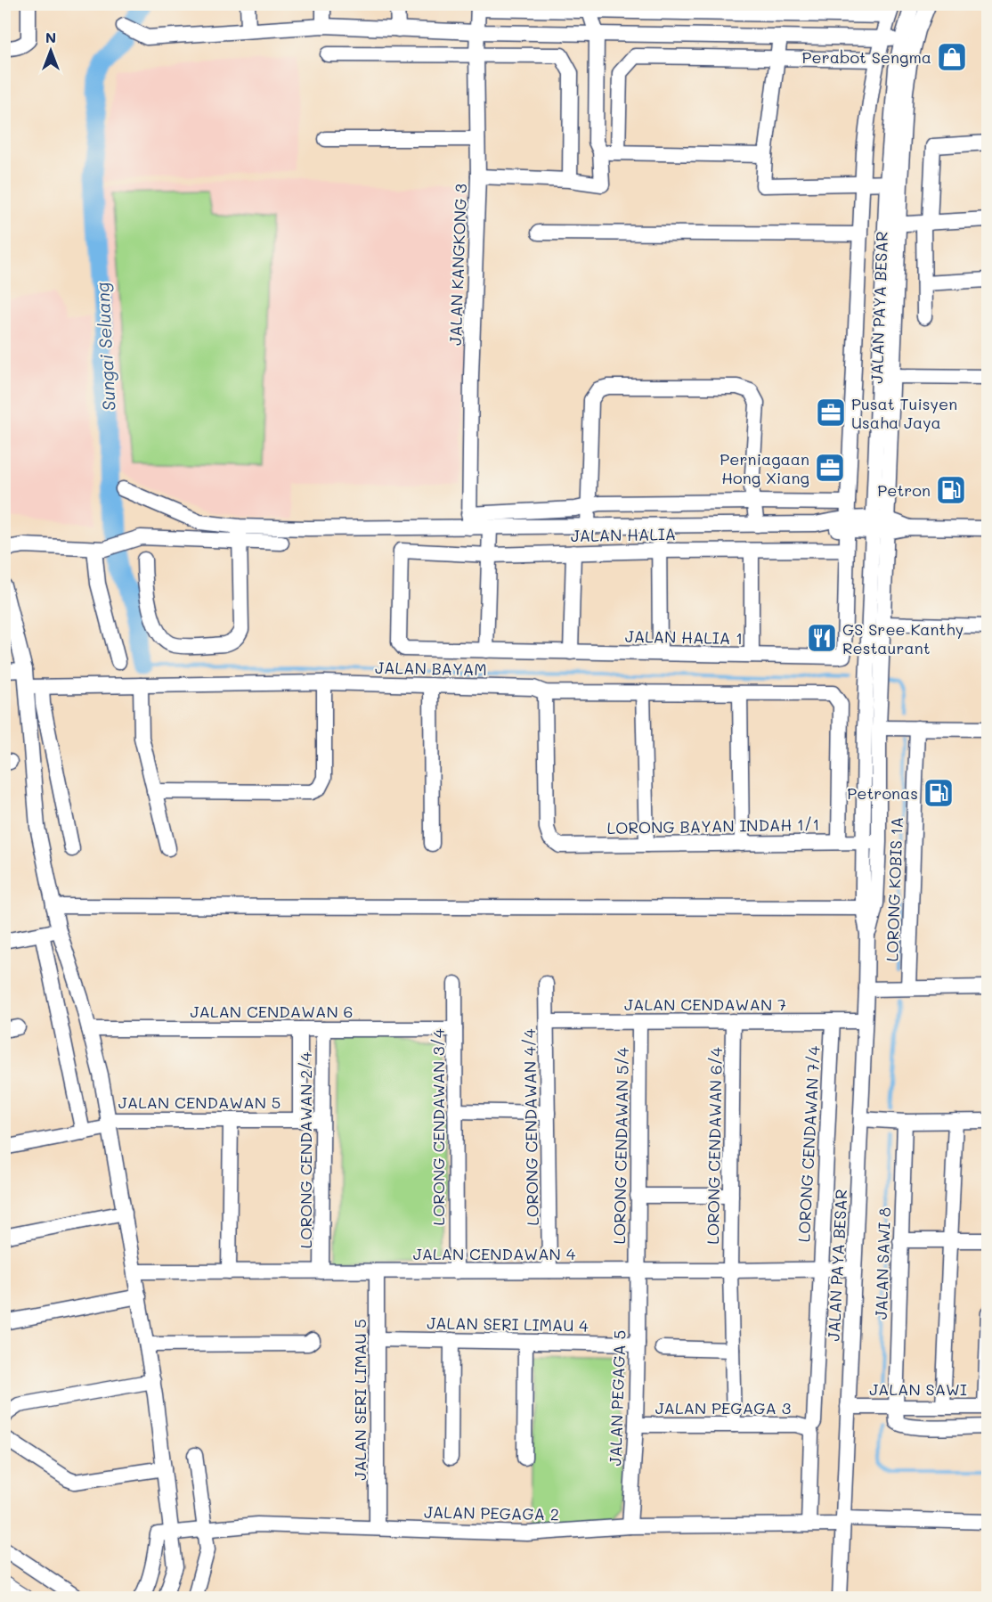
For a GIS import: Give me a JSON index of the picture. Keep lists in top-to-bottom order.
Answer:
{
  "streets": {
    "street": [
      "JALAN KANGKONG 3",
      "JALAN PAYA BESAR",
      "JALAN HALIA",
      "JALAN HALIA 1",
      "JALAN BAYAM",
      "LORONG BAYAN INDAH 1/1",
      "LORONG KOBIS 1A",
      "JALAN CENDAWAN 7",
      "JALAN CENDAWAN 6",
      "JALAN CENDAWAN 5",
      "LORONG CENDAWAN 3/4",
      "LORONG CENDAWAN 4/4",
      "LORONG CENDAWAN 7/4",
      "LORONG CENDAWAN 5/4",
      "LORONG CENDAWAN 6/4",
      "LORONG CENDAWAN 2/4",
      "JALAN CENDAWAN 4",
      "JALAN SAWI 8",
      "JALAN SERI LIMAU 4",
      "JALAN SAWI",
      "JALAN PEGAGA 5",
      "JALAN SERI LIMAU 5",
      "JALAN PEGAGA 3",
      "JALAN PEGAGA 2"
    ]
  },
  "crossings": [
    ["JALAN PAYA BESAR", "LORONG BAYAN INDAH 1/1"],
    ["JALAN PAYA BESAR", "JALAN CENDAWAN 7"],
    ["JALAN PAYA BESAR", "JALAN CENDAWAN 4"],
    ["JALAN PAYA BESAR", "JALAN SAWI"],
    ["JALAN PAYA BESAR", "JALAN PEGAGA 2"],
    ["JALAN HALIA", "JALAN HALIA 1"],
    ["JALAN BAYAM", "LORONG BAYAN INDAH 1/1"],
    ["JALAN CENDAWAN 7", "LORONG CENDAWAN 4/4"],
    ["JALAN CENDAWAN 7", "LORONG CENDAWAN 7/4"],
    ["JALAN CENDAWAN 7", "LORONG CENDAWAN 5/4"],
    ["JALAN CENDAWAN 7", "LORONG CENDAWAN 6/4"],
    ["JALAN CENDAWAN 6", "LORONG CENDAWAN 3/4"],
    ["JALAN CENDAWAN 6", "LORONG CENDAWAN 2/4"],
    ["JALAN CENDAWAN 5", "LORONG CENDAWAN 2/4"],
    ["LORONG CENDAWAN 3/4", "JALAN CENDAWAN 4"],
    ["LORONG CENDAWAN 4/4", "JALAN CENDAWAN 4"],
    ["LORONG CENDAWAN 7/4", "JALAN CENDAWAN 4"],
    ["LORONG CENDAWAN 7/4", "JALAN PEGAGA 3"],
    ["LORONG CENDAWAN 7/4", "JALAN PEGAGA 2"],
    ["LORONG CENDAWAN 5/4", "JALAN CENDAWAN 4"],
    ["LORONG CENDAWAN 5/4", "JALAN PEGAGA 5"],
    ["LORONG CENDAWAN 6/4", "JALAN CENDAWAN 4"],
    ["LORONG CENDAWAN 6/4", "JALAN PEGAGA 3"],
    ["LORONG CENDAWAN 2/4", "JALAN CENDAWAN 4"],
    ["JALAN CENDAWAN 4", "JALAN PEGAGA 5"],
    ["JALAN CENDAWAN 4", "JALAN SERI LIMAU 5"],
    ["JALAN SAWI 8", "JALAN SAWI"],
    ["JALAN SERI LIMAU 4", "JALAN PEGAGA 5"],
    ["JALAN SERI LIMAU 4", "JALAN SERI LIMAU 5"],
    ["JALAN PEGAGA 5", "JALAN PEGAGA 3"],
    ["JALAN PEGAGA 5", "JALAN PEGAGA 2"],
    ["JALAN SERI LIMAU 5", "JALAN PEGAGA 2"]
  ],
  "water": ["Sungai Seluang"],
  "places": {
    "shop": ["Perabot Sengma"],
    "office": ["Pusat Tuisyen Usaha Jaya", "Perniagaan Hong Xiang"],
    "fuel station": ["Petron", "Petronas"],
    "restaurant": ["GS Sree Kanthy Restaurant"]
  },
  "north": "top"
}
